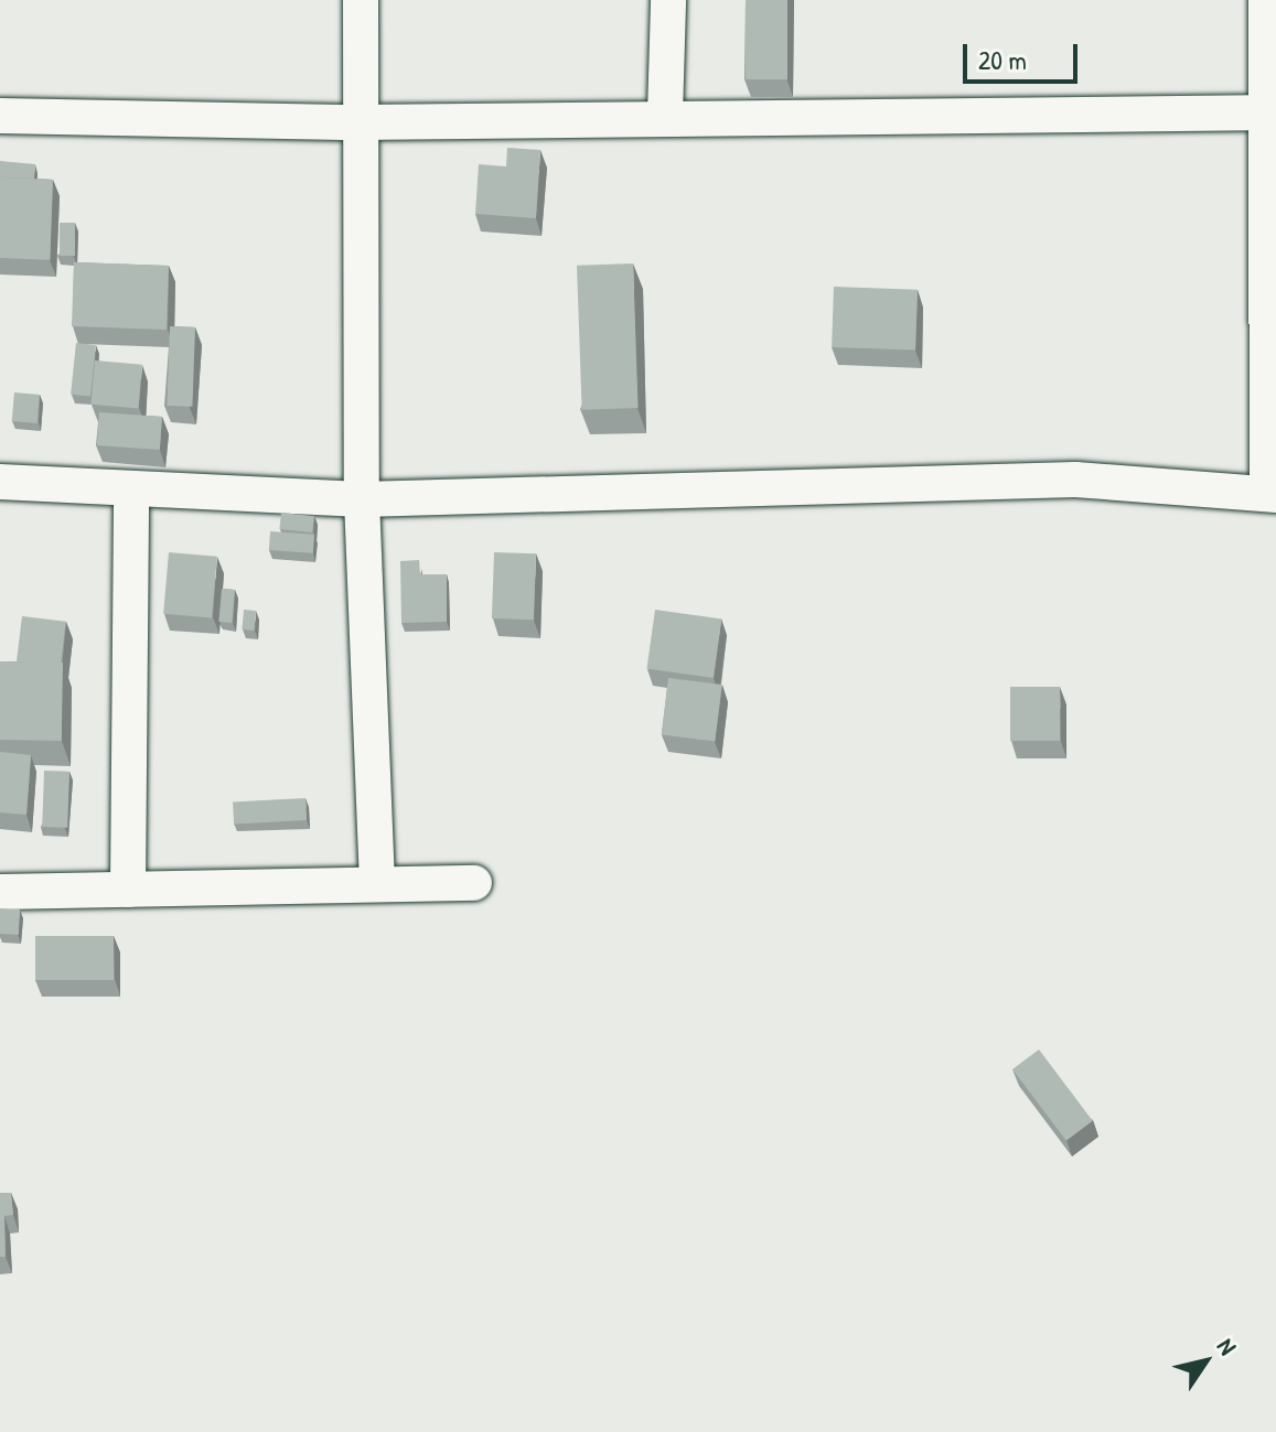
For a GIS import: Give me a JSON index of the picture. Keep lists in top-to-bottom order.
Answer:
{
  "scale_bar": "20 m",
  "north": "top right"
}
